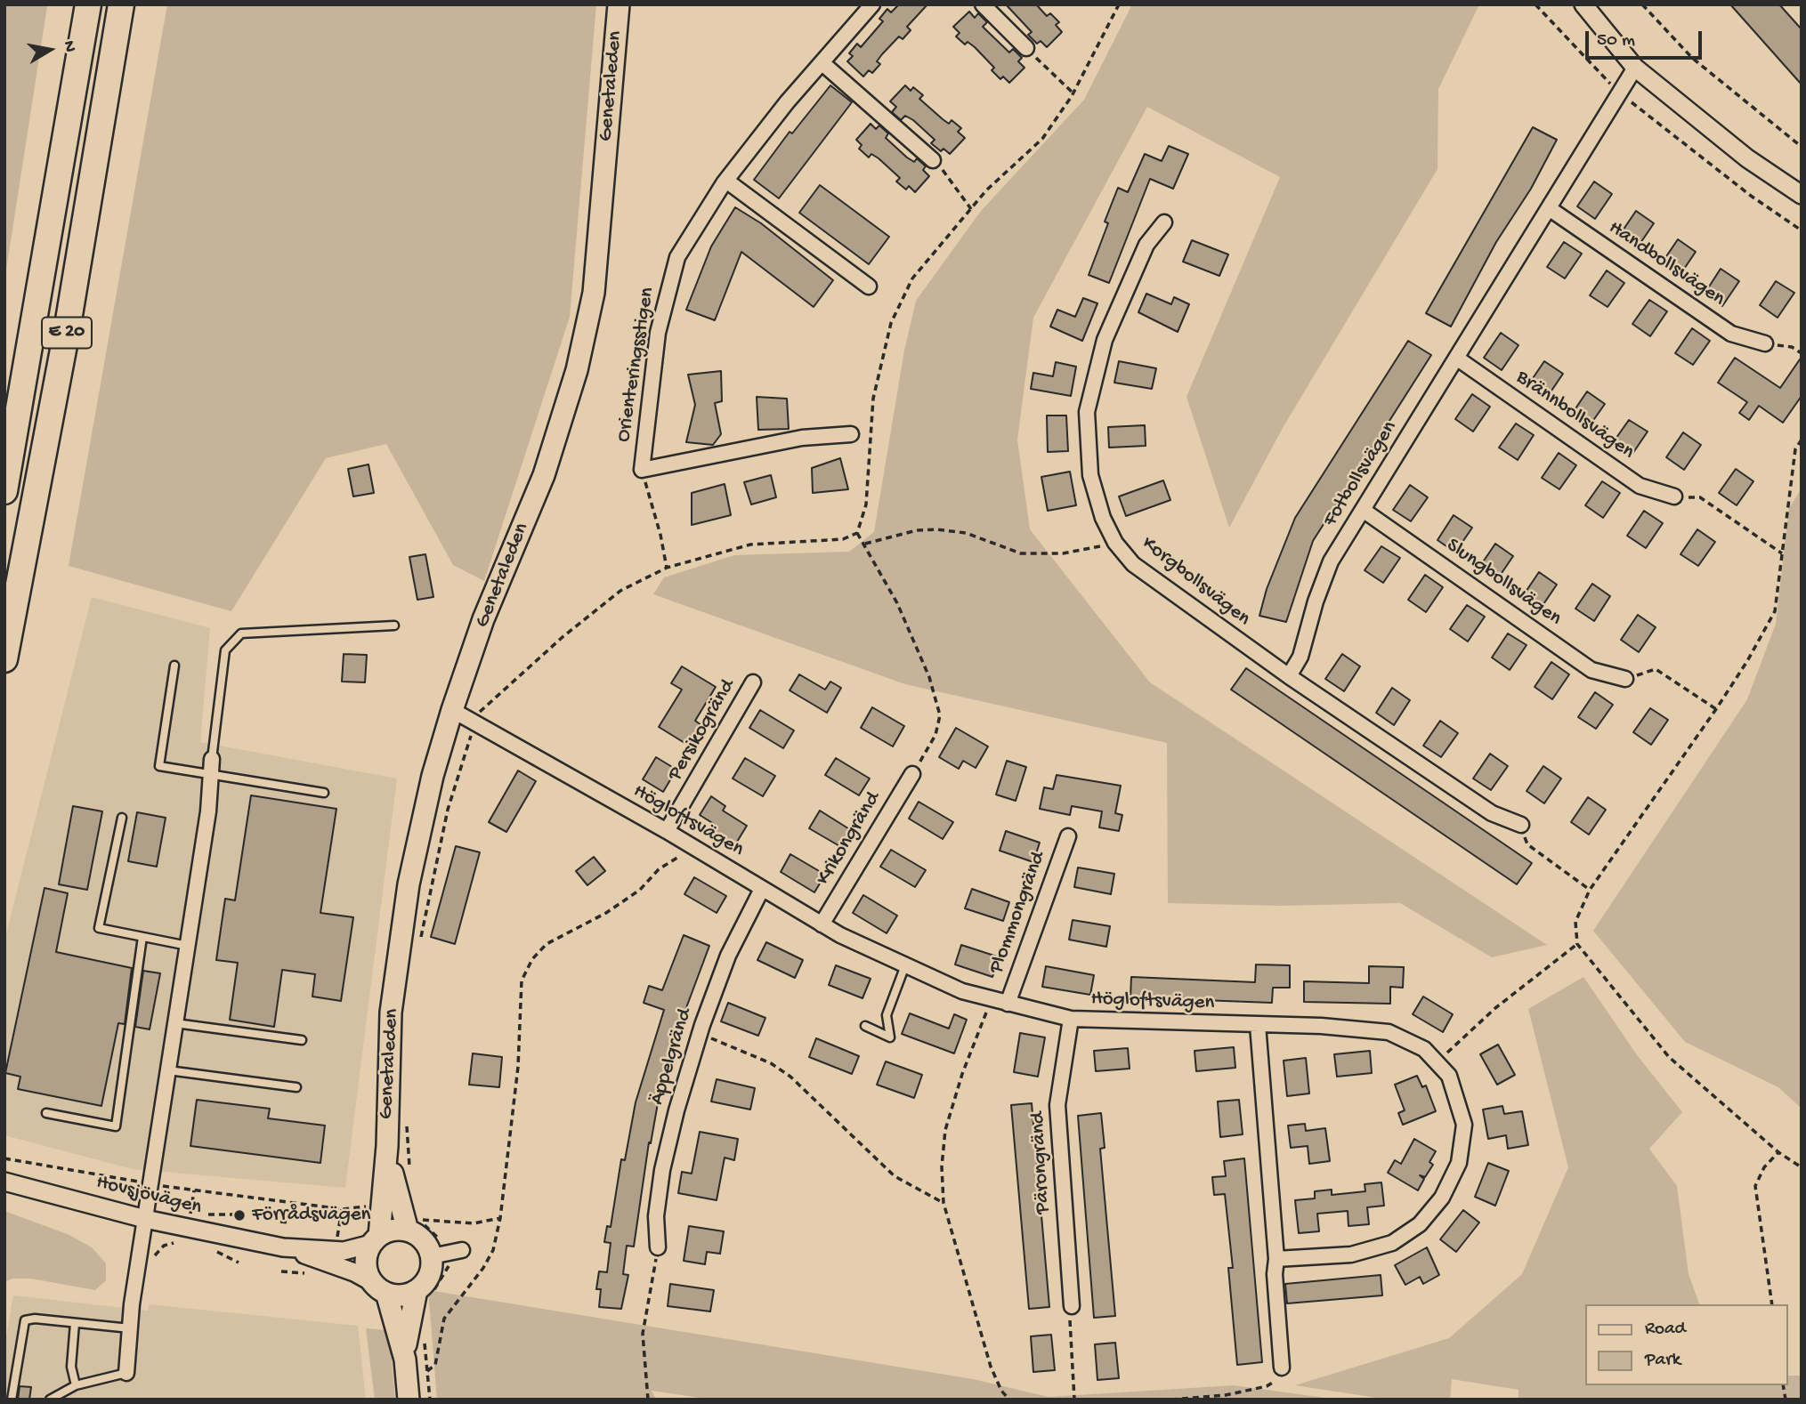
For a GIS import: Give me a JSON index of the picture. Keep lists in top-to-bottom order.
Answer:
{
  "streets": {
    "highway": ["E 20"],
    "main road": ["Genetaleden"],
    "street": [
      "Handbollsvägen",
      "Orienteringsstigen",
      "Brännbollsvägen",
      "Fotbollsvägen",
      "Korgbollsvägen",
      "Slungbollsvägen",
      "Persikogränd",
      "Högloftsvägen",
      "Krikongränd",
      "Plommongränd",
      "Äppelgränd",
      "Pärongränd",
      "Hovsjövägen"
    ]
  },
  "crossings": [
    ["Genetaleden", "Högloftsvägen"],
    ["Genetaleden", "Hovsjövägen"],
    ["Handbollsvägen", "Fotbollsvägen"],
    ["Brännbollsvägen", "Fotbollsvägen"],
    ["Fotbollsvägen", "Korgbollsvägen"],
    ["Fotbollsvägen", "Slungbollsvägen"],
    ["Persikogränd", "Högloftsvägen"],
    ["Högloftsvägen", "Krikongränd"],
    ["Högloftsvägen", "Plommongränd"],
    ["Högloftsvägen", "Äppelgränd"],
    ["Högloftsvägen", "Pärongränd"]
  ],
  "places": ["Förrådsvägen"],
  "legend": ["Road", "Park"],
  "scale_bar": "50 m",
  "north": "right"
}
